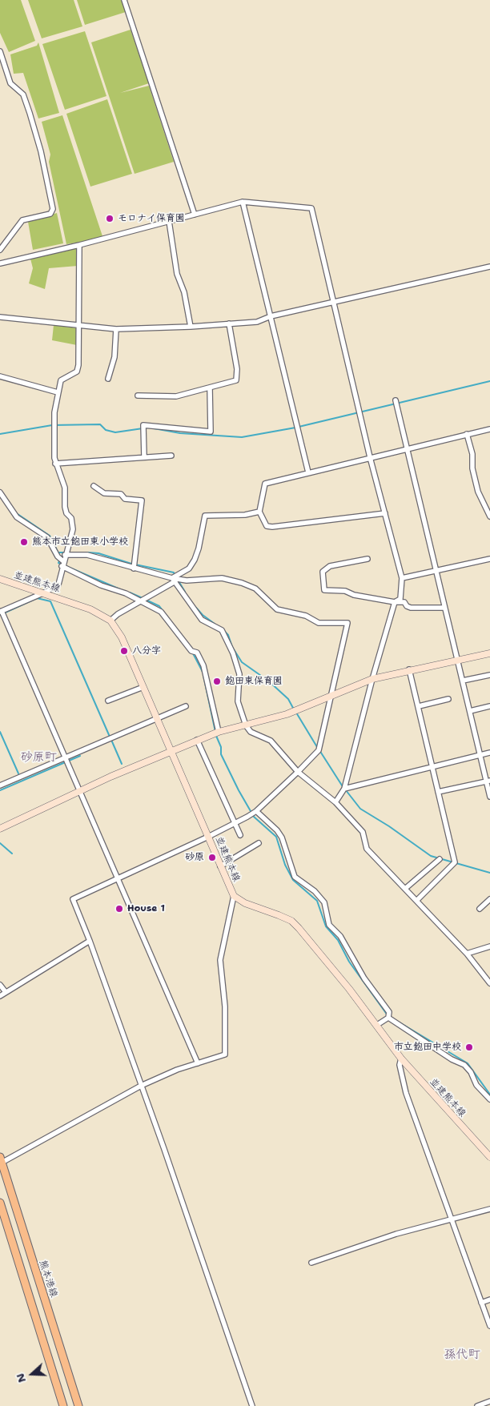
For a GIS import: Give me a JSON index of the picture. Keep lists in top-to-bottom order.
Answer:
{
  "streets": {
    "main road": ["並建熊本線", "熊本港線"]
  },
  "districts": ["砂原町", "孫代町"],
  "places": [
    "モロナイ保育園",
    "熊本市立飽田東小学校",
    "八分字",
    "飽田東保育園",
    "砂原",
    "House 1",
    "市立飽田中学校"
  ],
  "north": "left"
}
